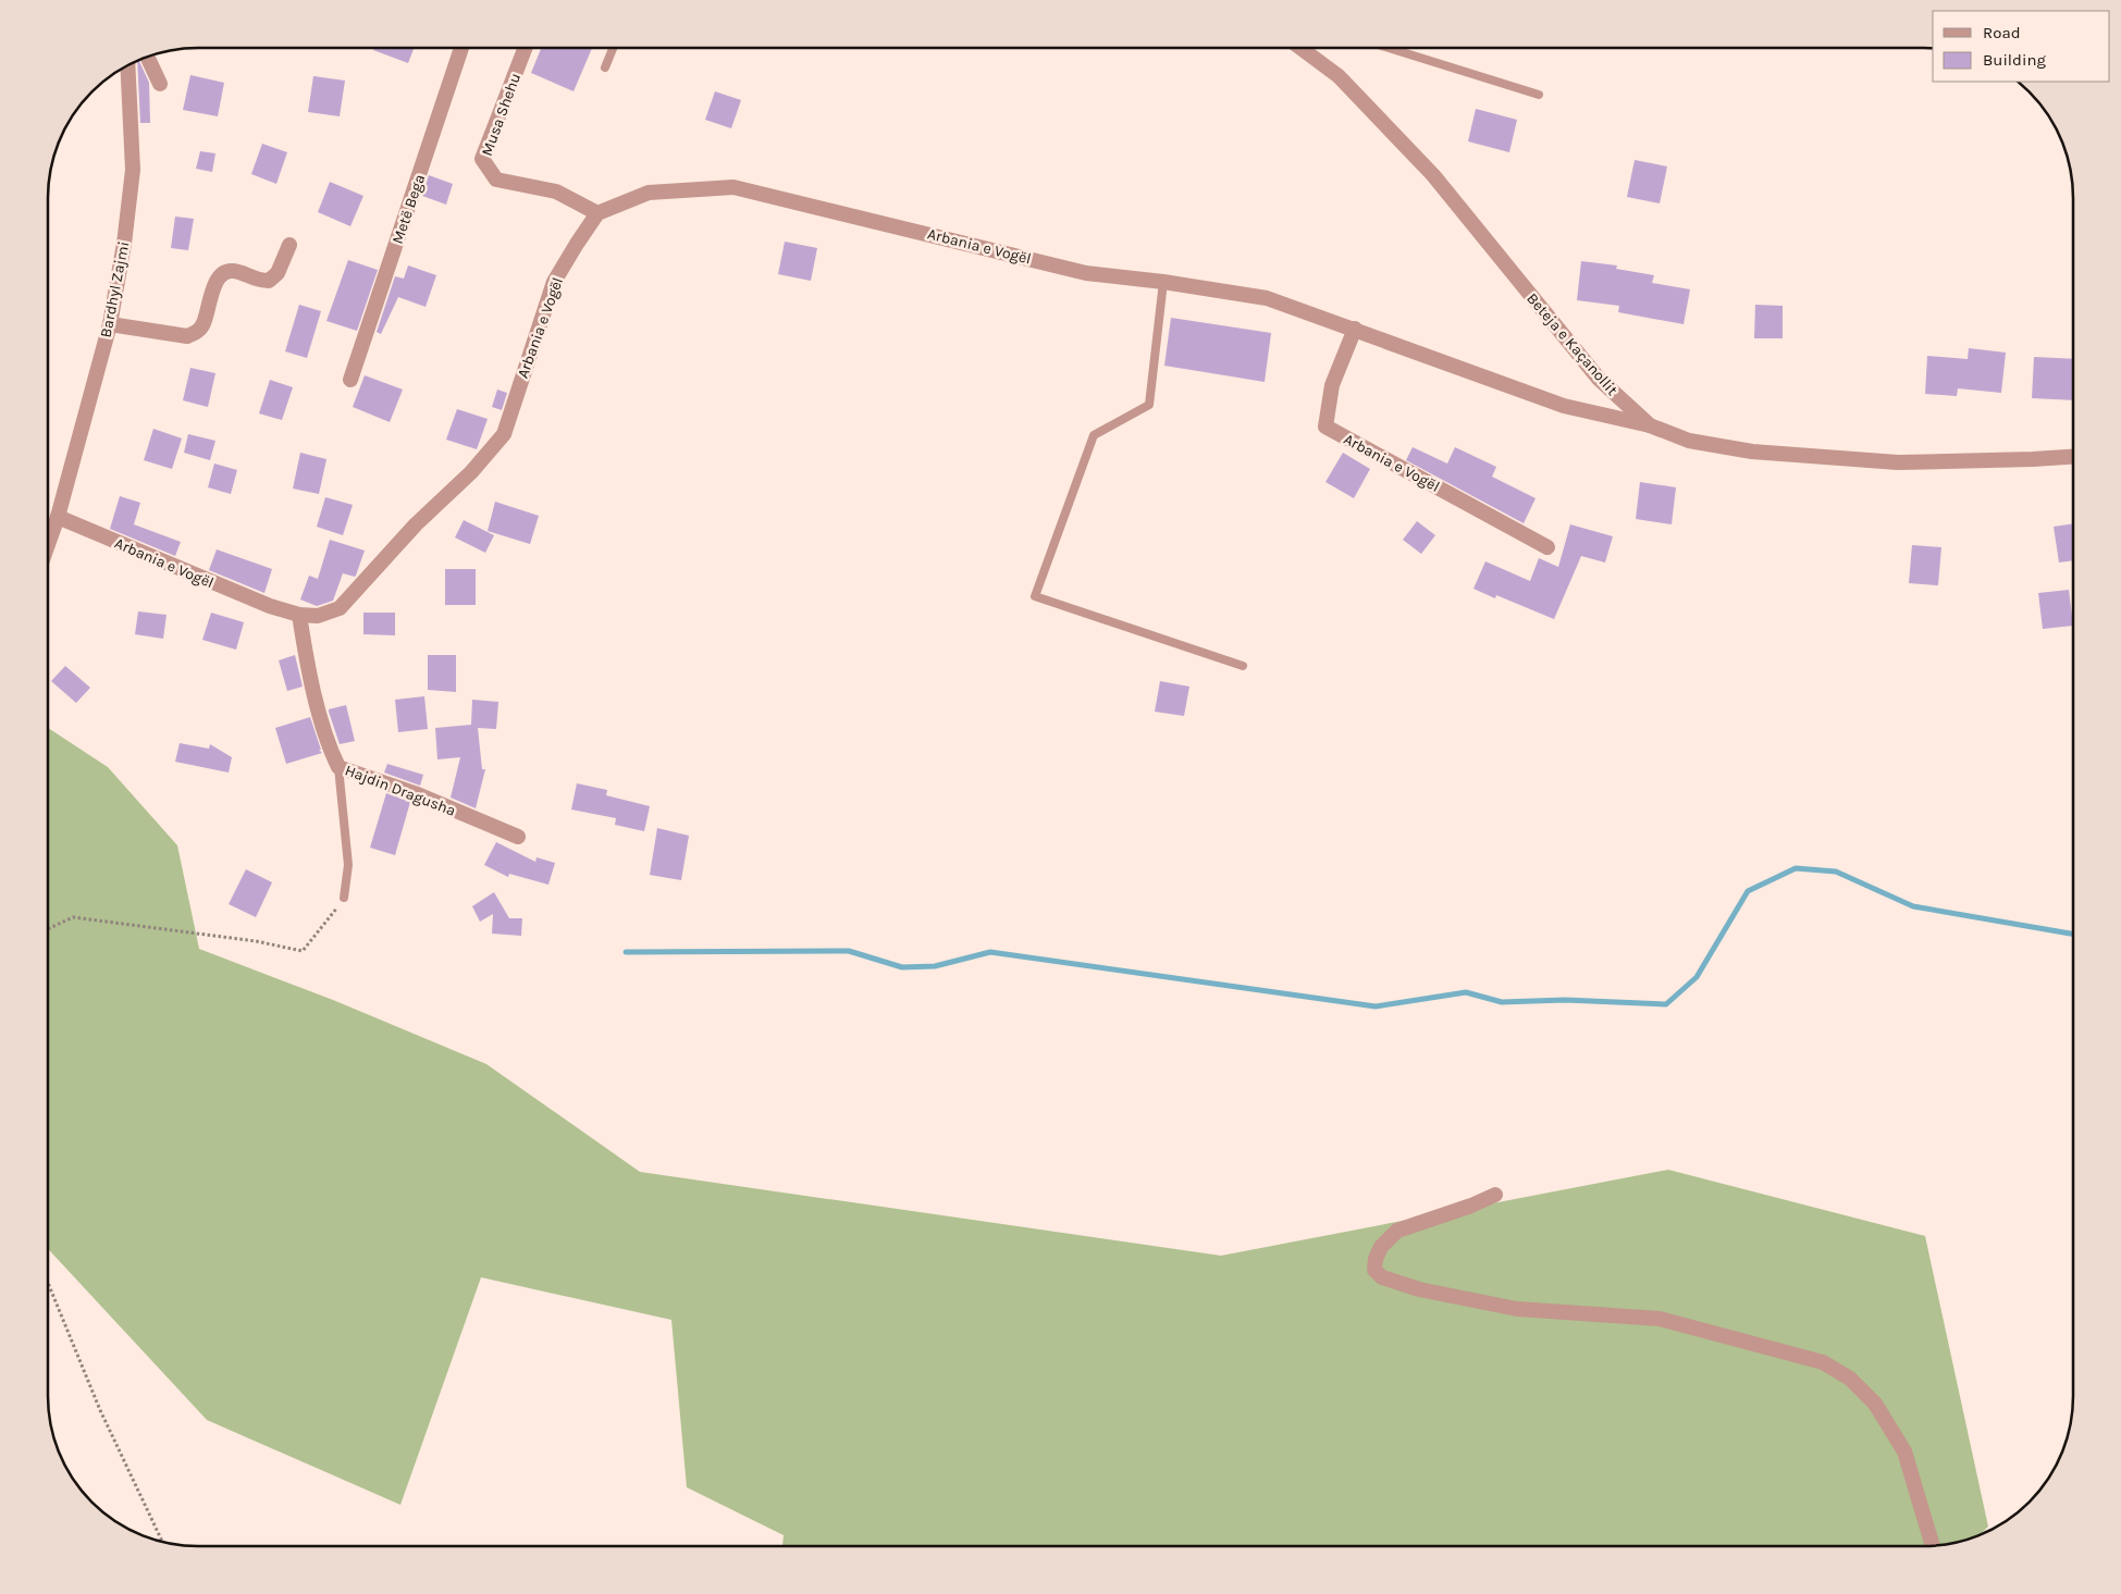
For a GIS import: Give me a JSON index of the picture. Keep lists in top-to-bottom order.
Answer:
{
  "streets": {
    "street": [
      "Musa Shehu",
      "Metë Bega",
      "Arbania e Vogël",
      "Bardhyl Zajmi",
      "Beteja e Kaçanollit",
      "Hajdin Dragusha"
    ]
  },
  "crossings": [
    ["Musa Shehu", "Arbania e Vogël"],
    ["Arbania e Vogël", "Bardhyl Zajmi"],
    ["Arbania e Vogël", "Beteja e Kaçanollit"],
    ["Arbania e Vogël", "Hajdin Dragusha"]
  ],
  "legend": ["Road", "Building"]
}
